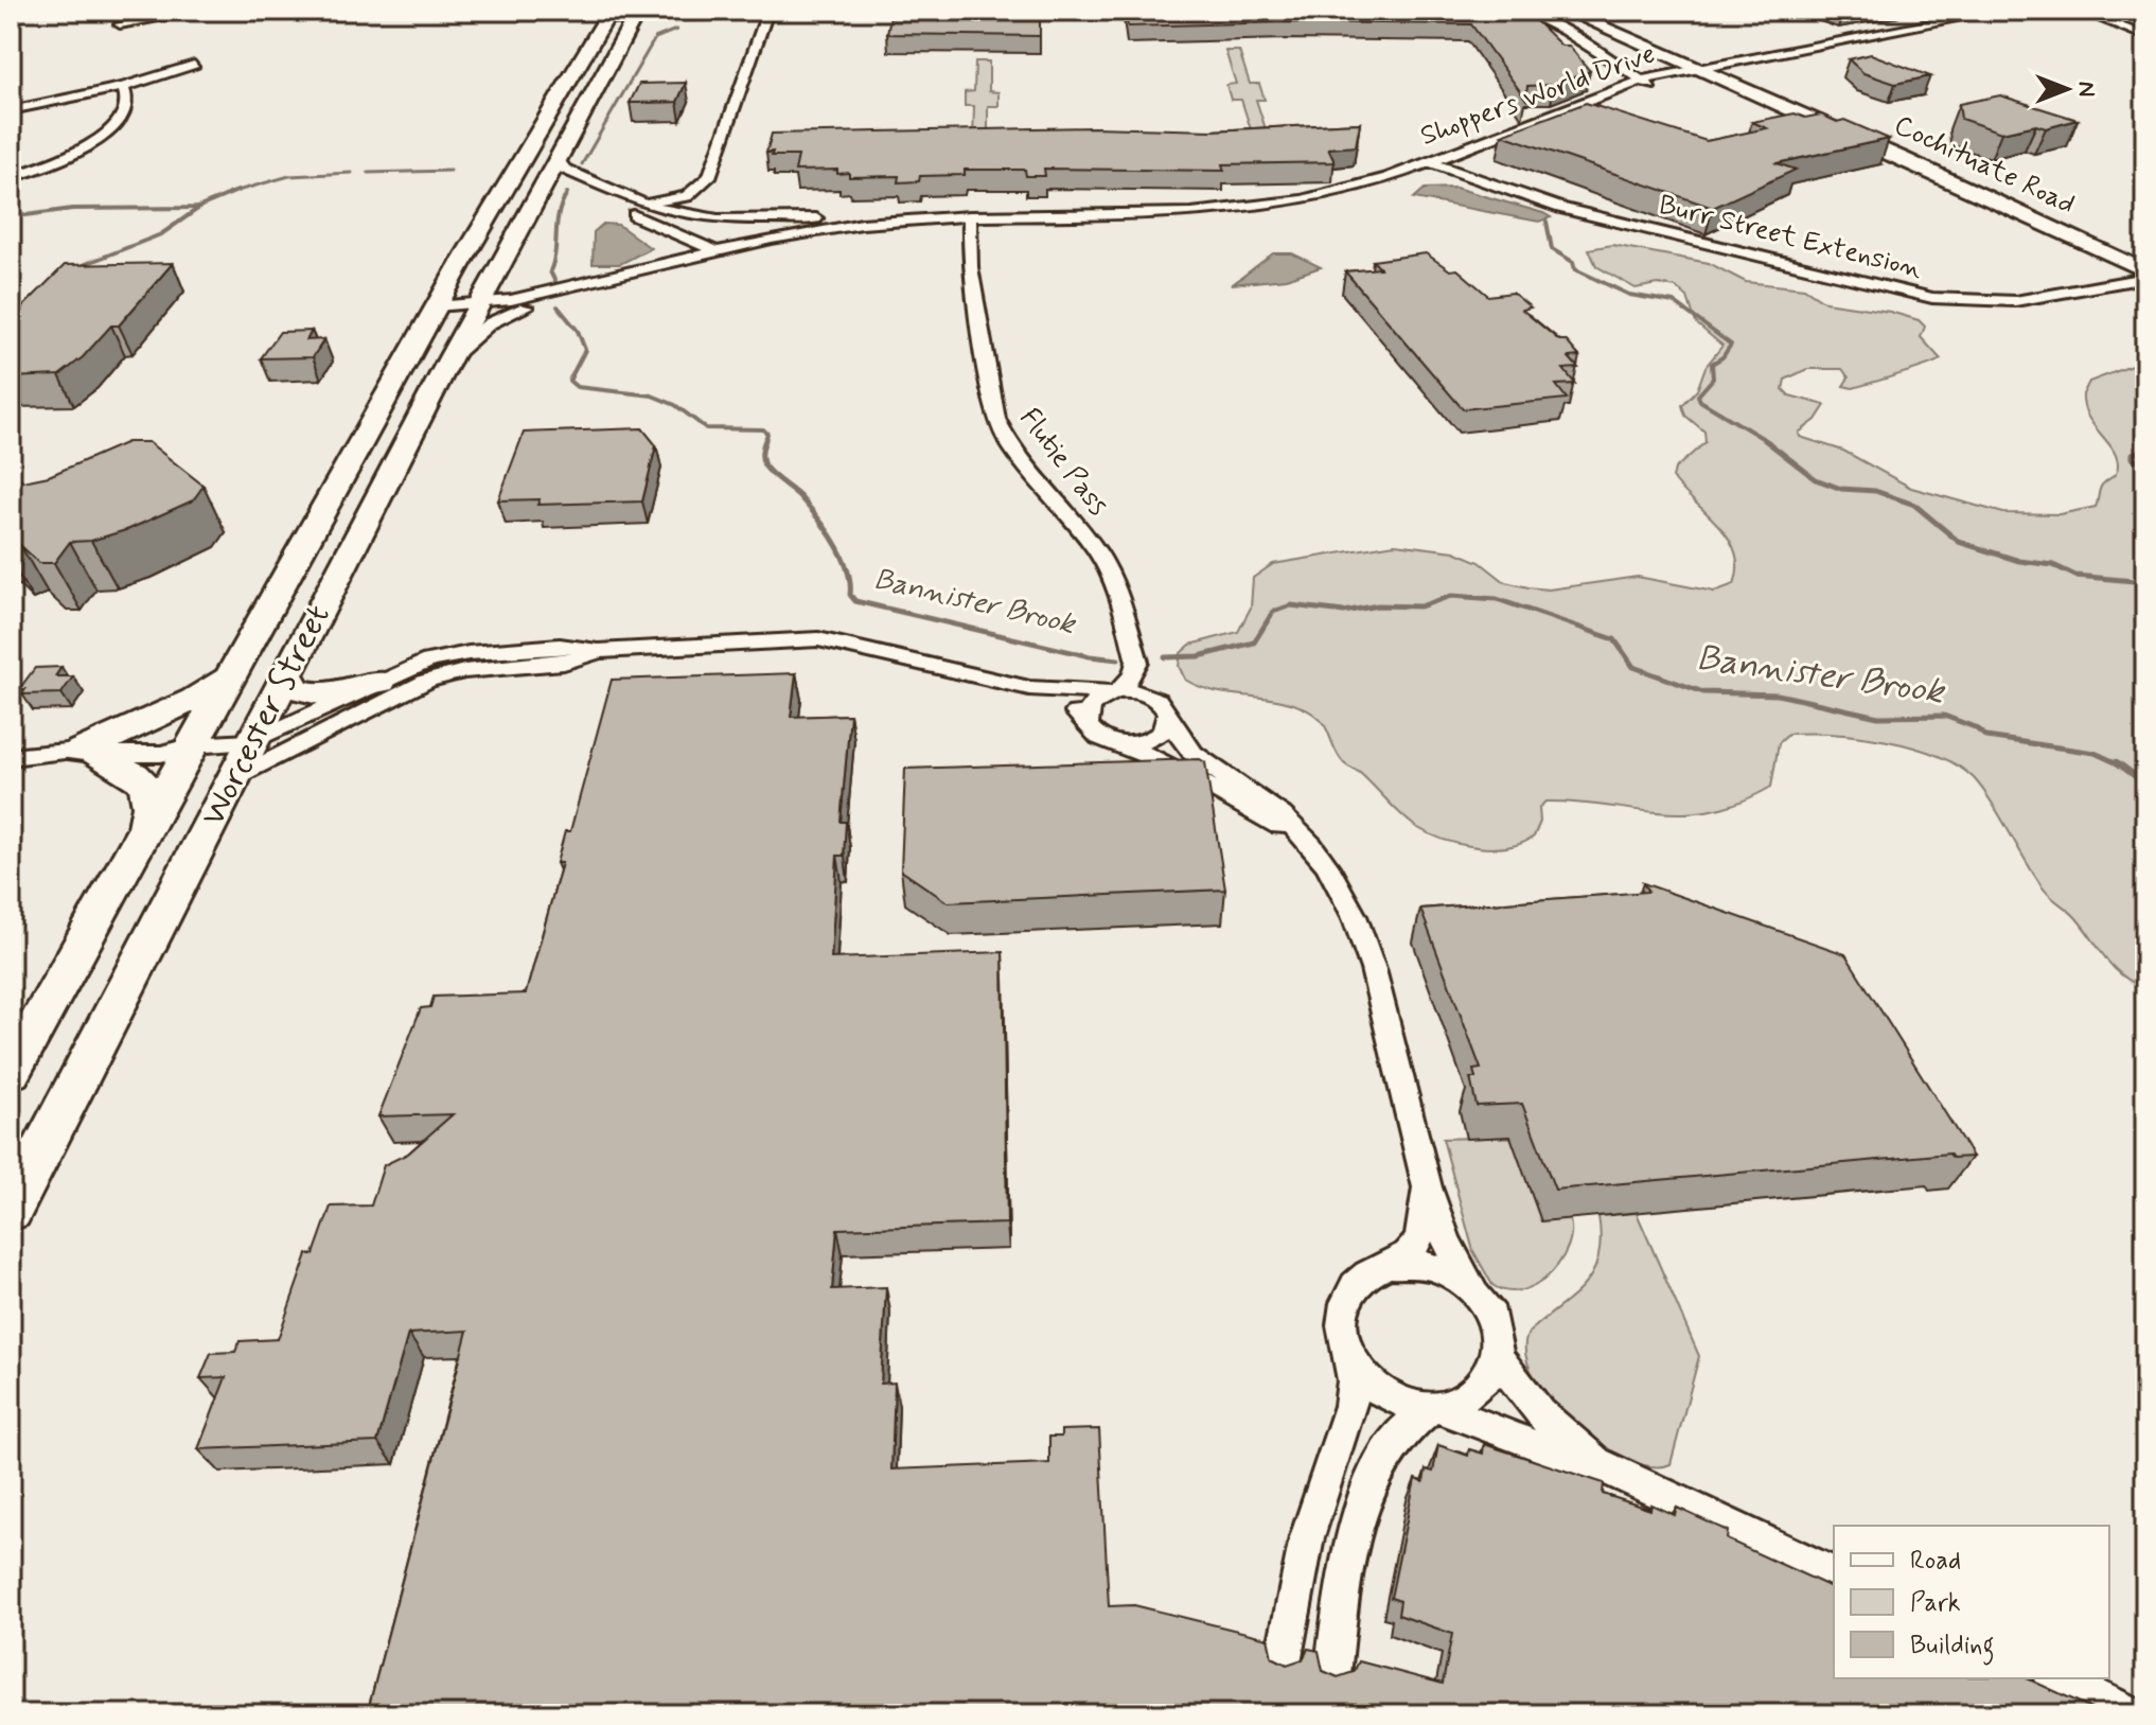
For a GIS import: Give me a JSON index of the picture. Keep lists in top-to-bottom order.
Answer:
{
  "streets": {
    "highway": ["Worcester Street"],
    "main road": ["Cochituate Road"],
    "street": ["Shoppers World Drive", "Burr Street Extension", "Flutie Pass"]
  },
  "crossings": [
    ["Shoppers World Drive", "Cochituate Road"],
    ["Shoppers World Drive", "Burr Street Extension"],
    ["Shoppers World Drive", "Flutie Pass"],
    ["Shoppers World Drive", "Worcester Street"]
  ],
  "water": ["Bannister Brook"],
  "legend": ["Road", "Park", "Building"],
  "north": "right"
}
